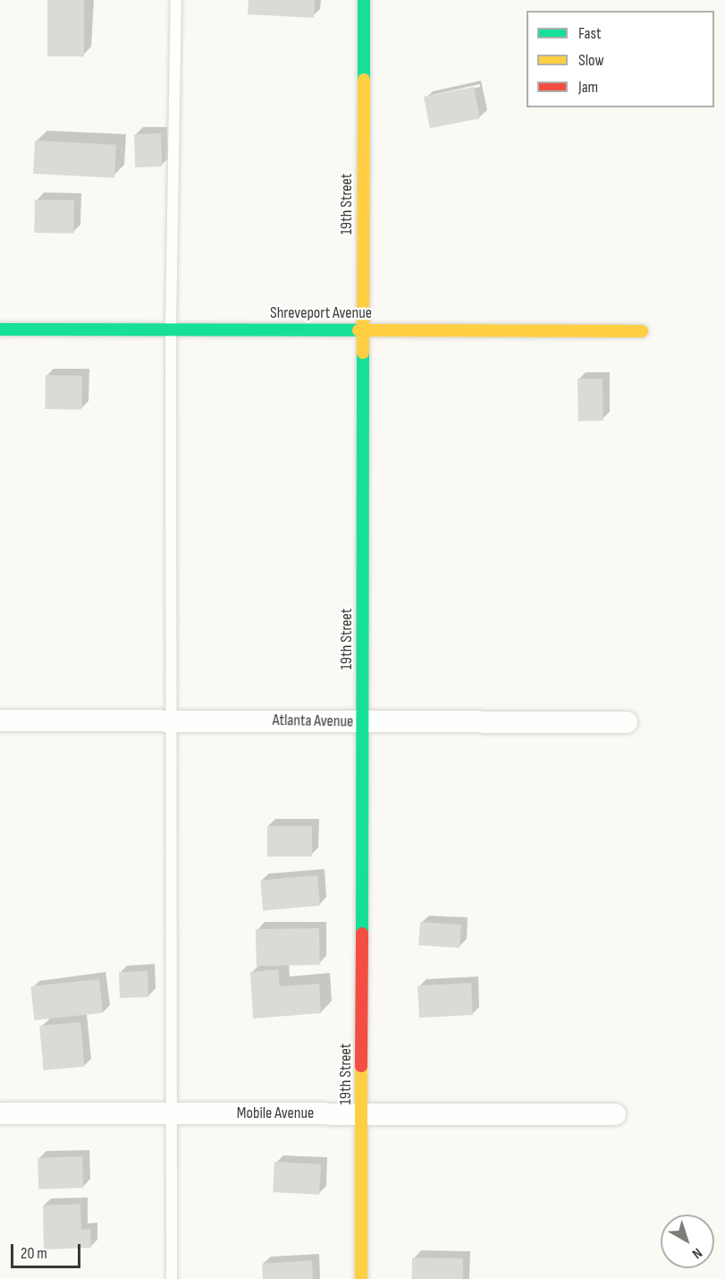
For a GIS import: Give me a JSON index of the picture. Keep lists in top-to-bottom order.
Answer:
{
  "streets": {
    "street": [
      "19th Street",
      "Shreveport Avenue",
      "Atlanta Avenue",
      "Mobile Avenue"
    ]
  },
  "crossings": [
    ["19th Street", "Shreveport Avenue"],
    ["19th Street", "Atlanta Avenue"],
    ["19th Street", "Mobile Avenue"]
  ],
  "legend": ["Fast", "Slow", "Jam"],
  "scale_bar": "20 m",
  "north": "bottom right"
}
